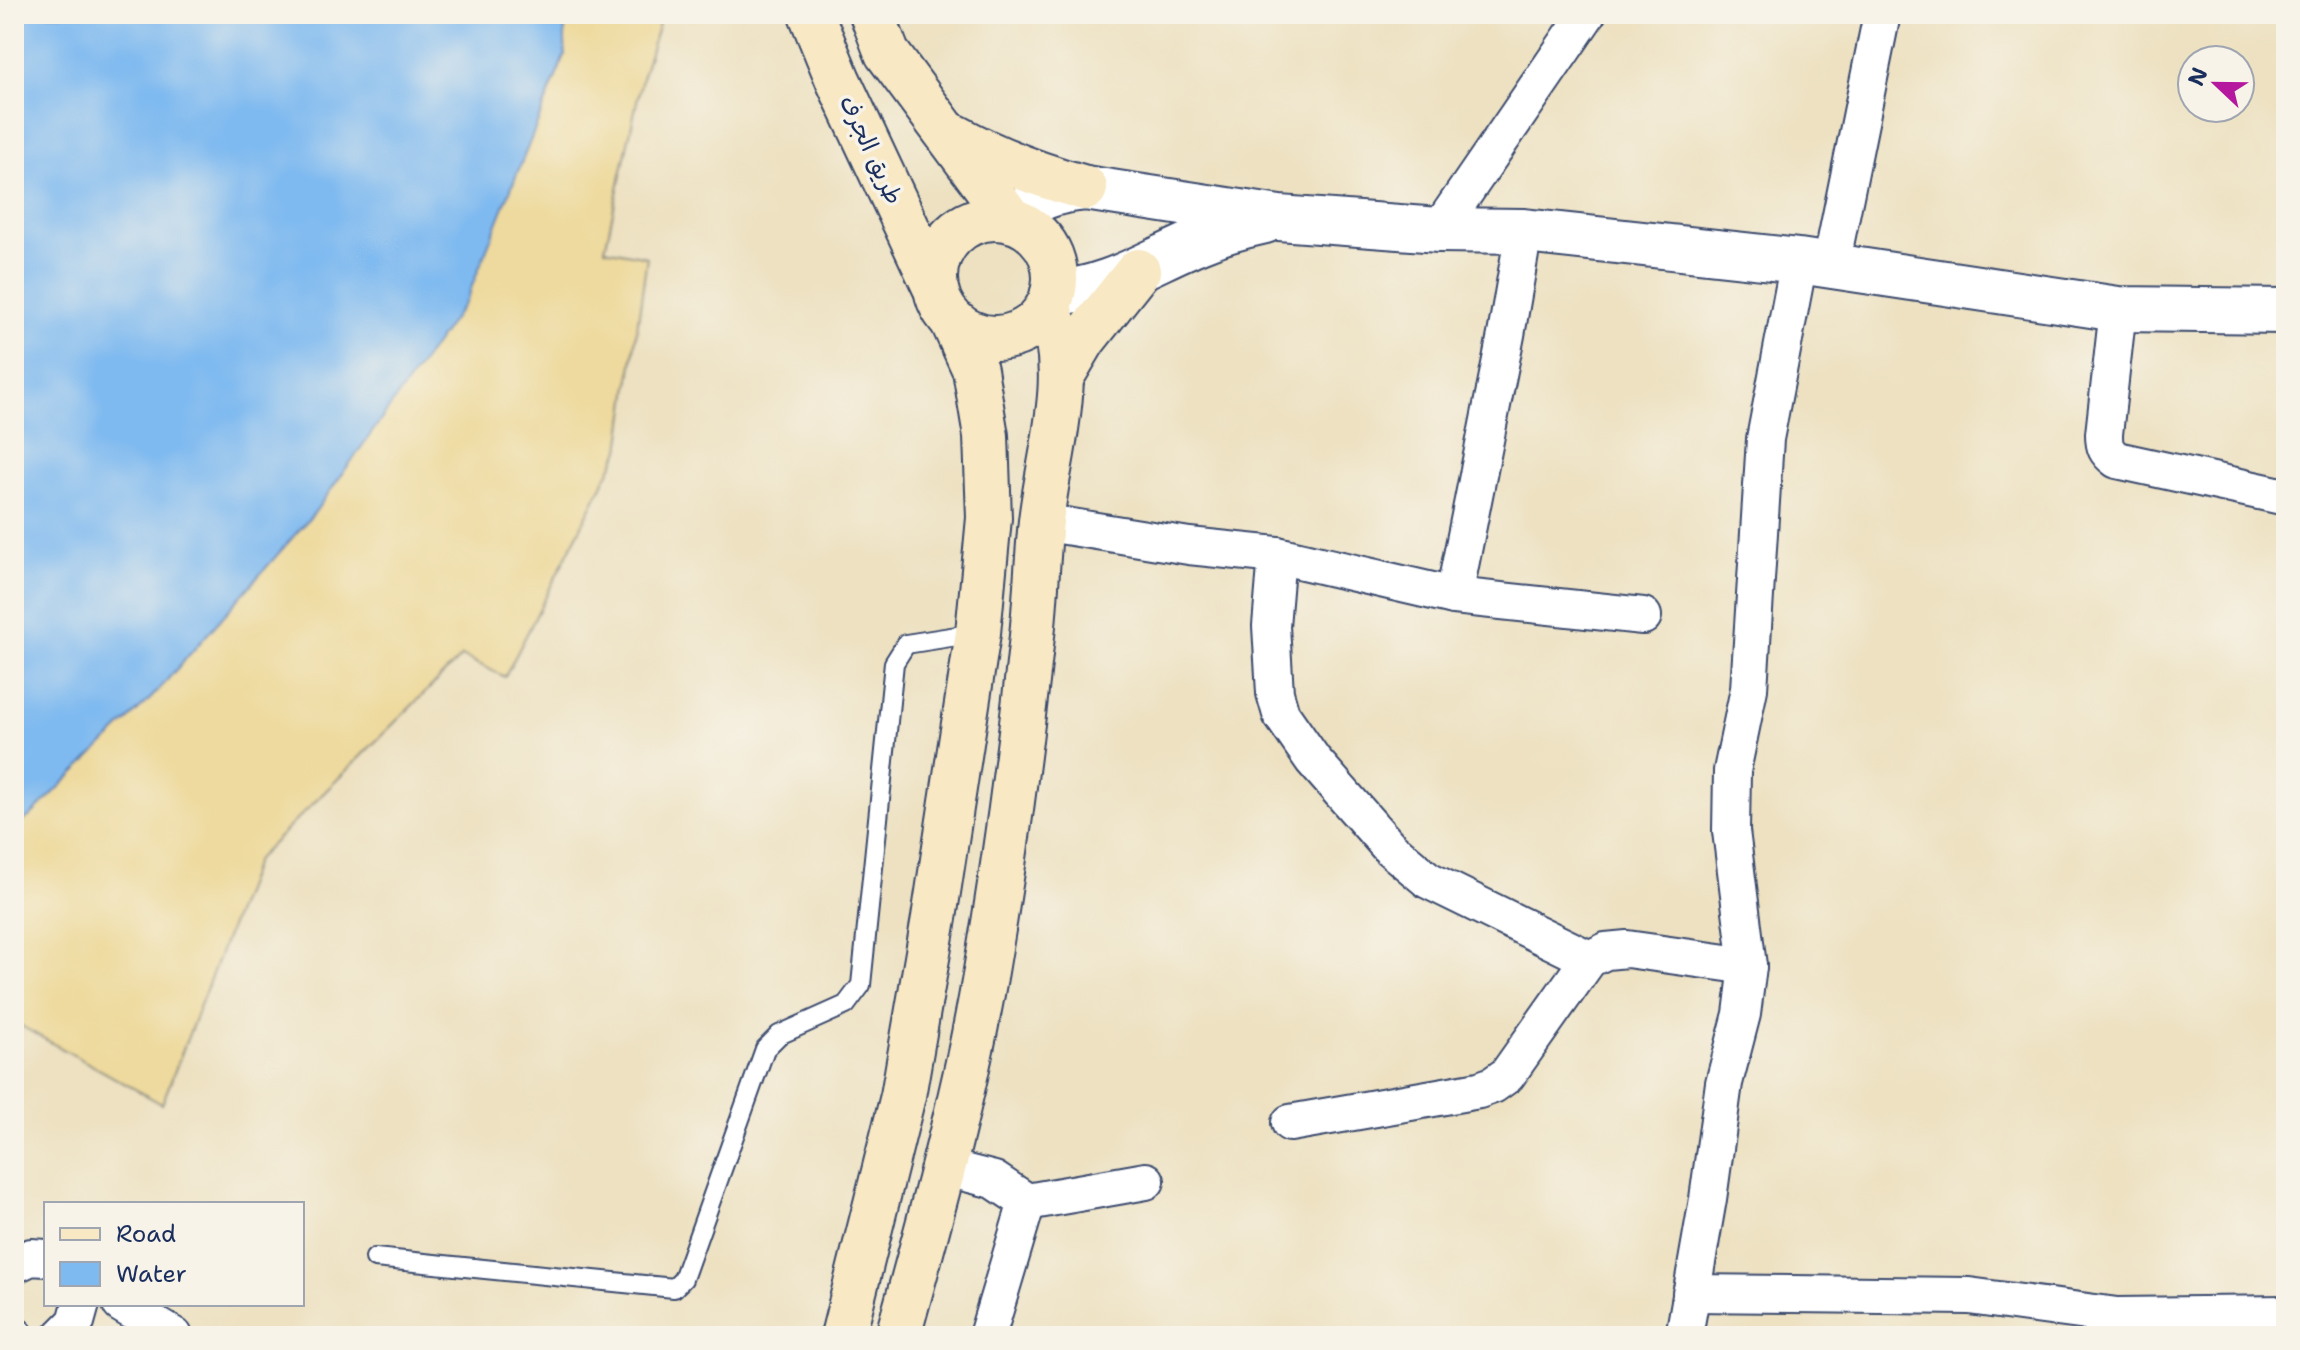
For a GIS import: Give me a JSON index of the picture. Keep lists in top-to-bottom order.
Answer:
{
  "streets": {
    "main road": ["طريق الجرف"]
  },
  "legend": ["Road", "Water"],
  "north": "left"
}
